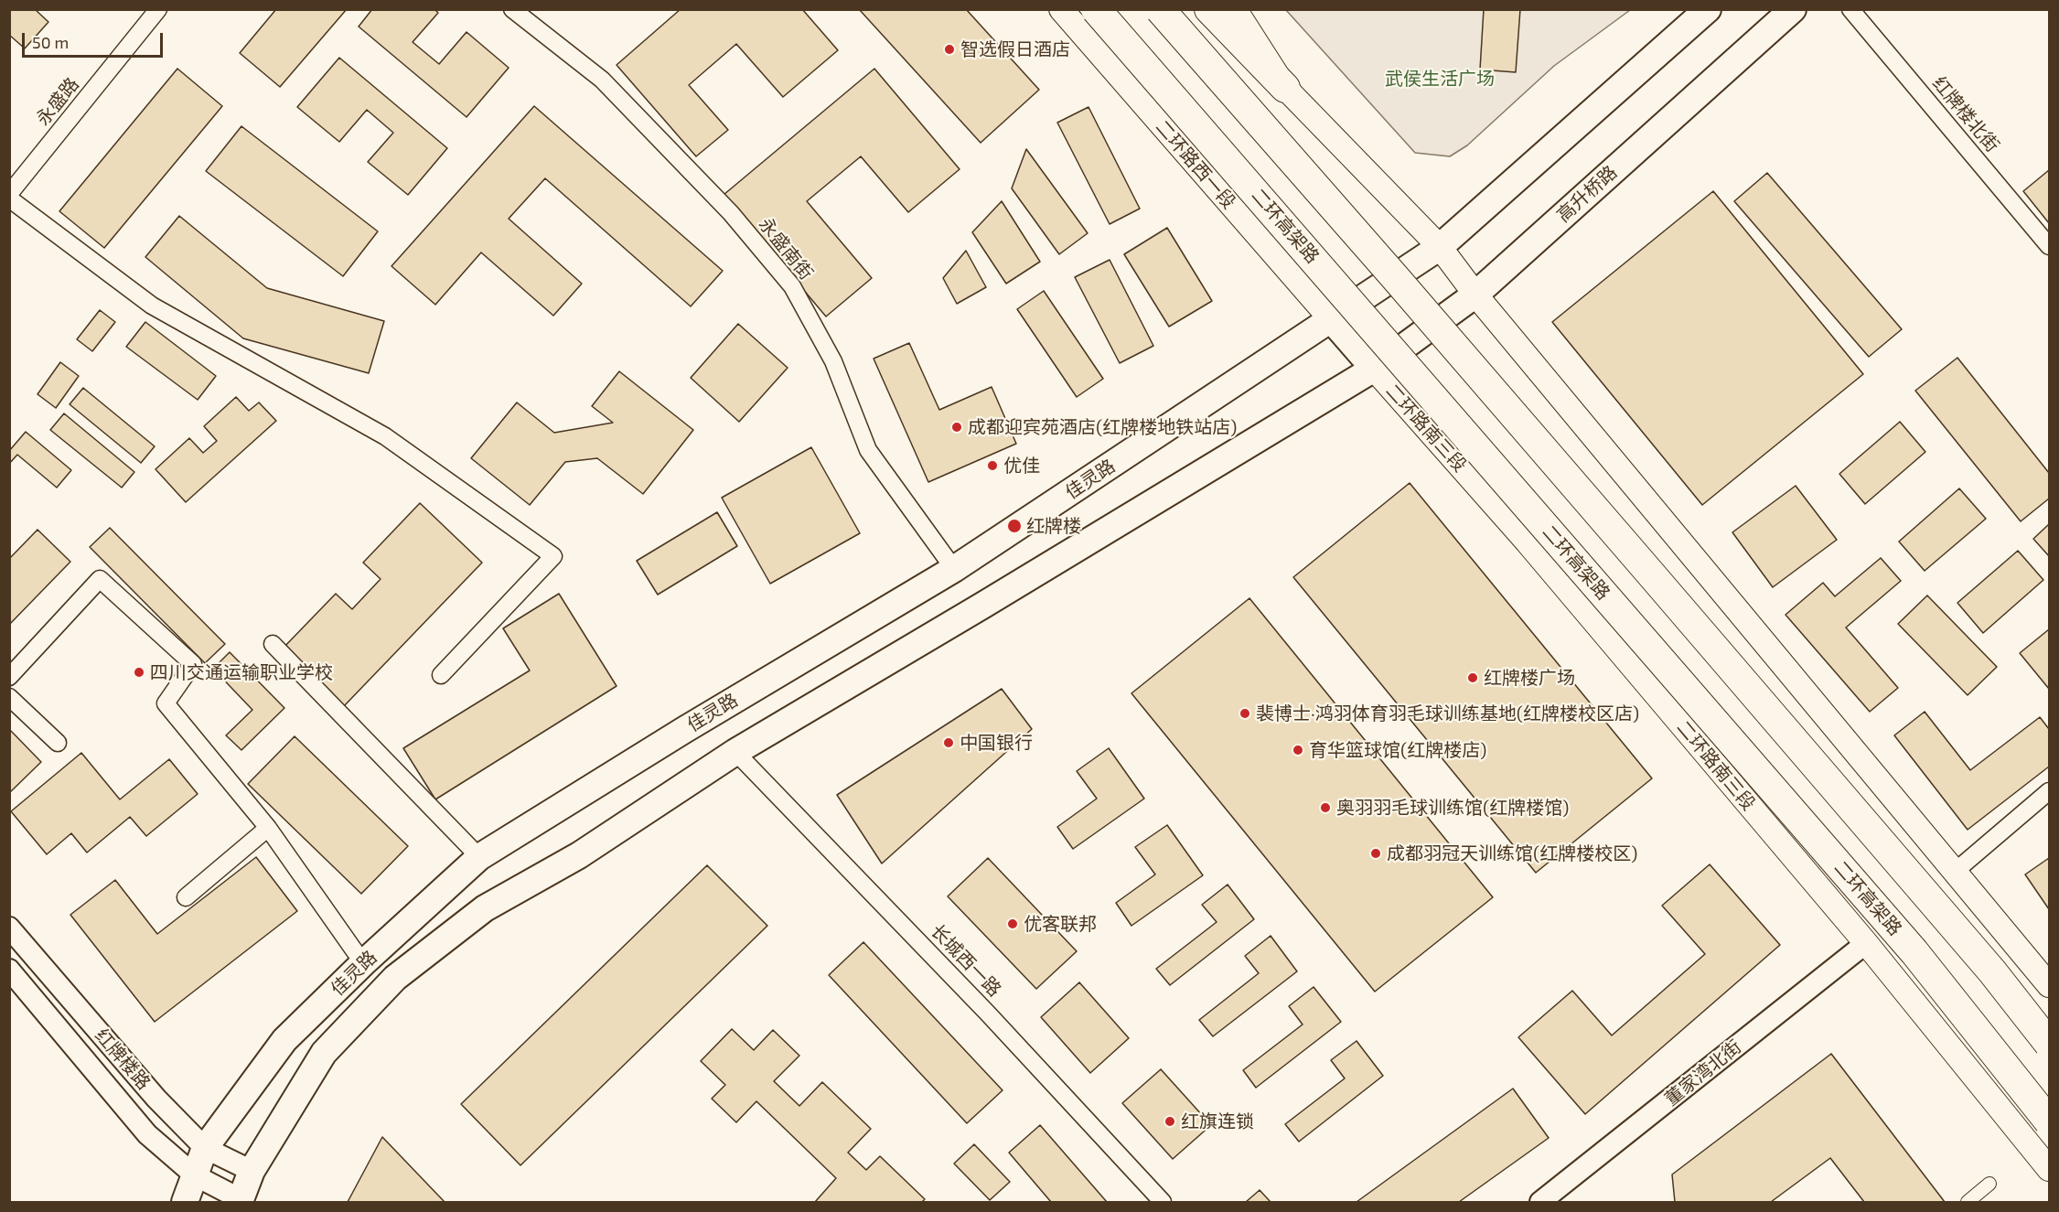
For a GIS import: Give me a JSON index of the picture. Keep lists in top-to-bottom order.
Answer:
{
  "streets": {
    "highway": ["二环高架路"],
    "main road": [
      "二环路西一段",
      "高升桥路",
      "二环路南三段",
      "佳灵路"
    ],
    "street": [
      "永盛路",
      "红牌楼北街",
      "永盛南街",
      "长城西一路",
      "红牌楼路",
      "董家湾北街"
    ]
  },
  "crossings": [
    ["二环路西一段", "佳灵路"],
    ["高升桥路", "二环路南三段"],
    ["高升桥路", "佳灵路"],
    ["永盛南街", "佳灵路"],
    ["二环路南三段", "佳灵路"],
    ["二环路南三段", "董家湾北街"],
    ["佳灵路", "长城西一路"],
    ["佳灵路", "红牌楼路"]
  ],
  "parks": ["武侯生活广场"],
  "places": [
    "智选假日酒店",
    "成都迎宾苑酒店(红牌楼地铁站店)",
    "优佳",
    "红牌楼",
    "四川交通运输职业学校",
    "红牌楼广场",
    "裴博士·鸿羽体育羽毛球训练基地(红牌楼校区店)",
    "中国银行",
    "育华篮球馆(红牌楼店)",
    "奥羽羽毛球训练馆(红牌楼馆)",
    "成都羽冠天训练馆(红牌楼校区)",
    "优客联邦",
    "红旗连锁"
  ],
  "scale_bar": "50 m"
}
